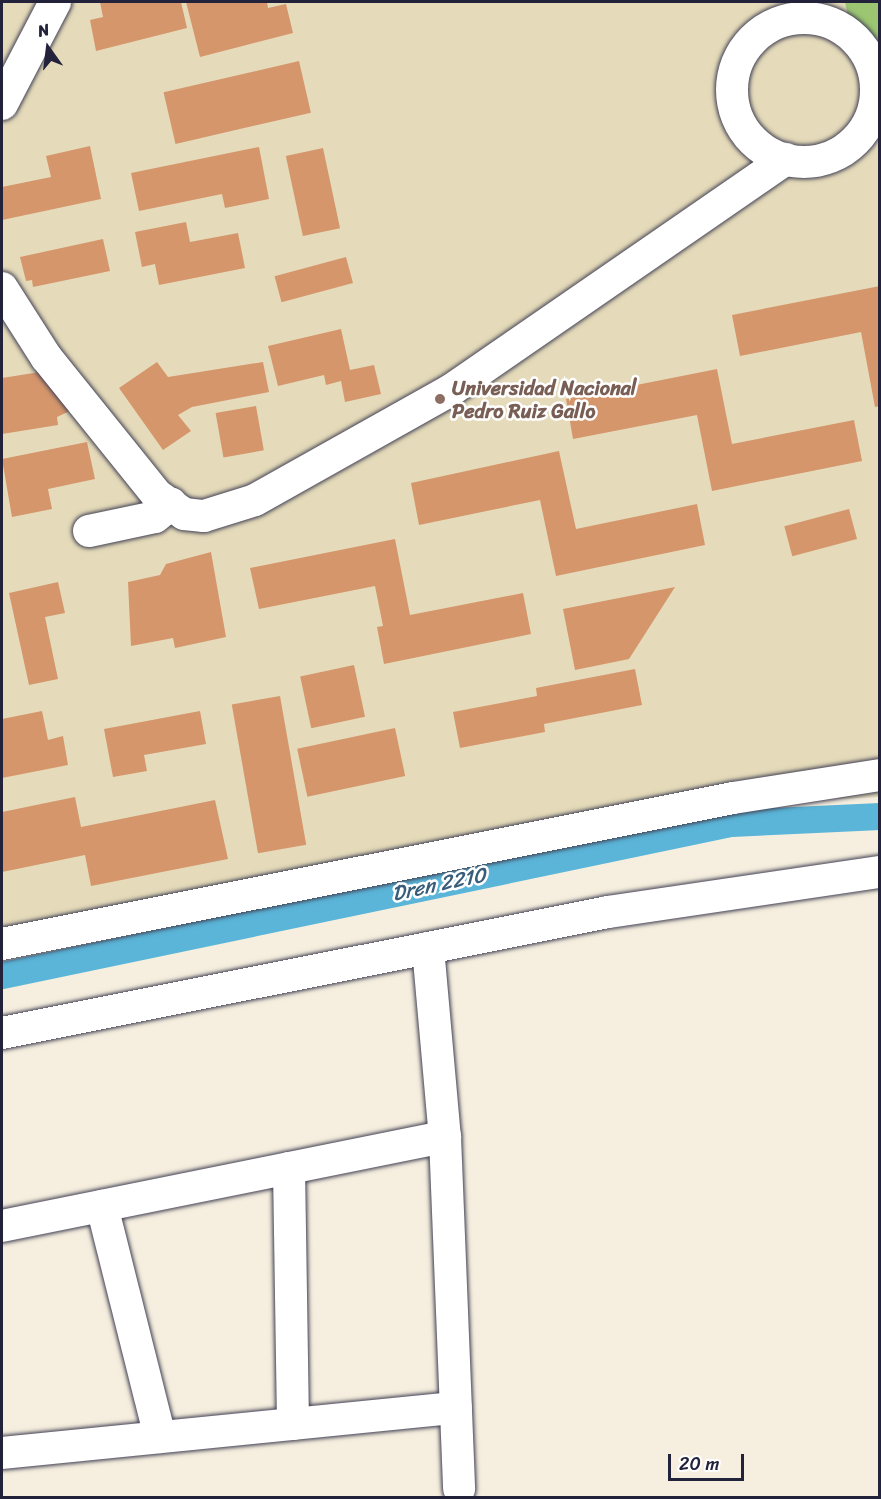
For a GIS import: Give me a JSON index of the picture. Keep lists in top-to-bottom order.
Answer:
{
  "water": ["Dren 2210"],
  "places": ["Universidad Nacional Pedro Ruiz Gallo"],
  "scale_bar": "20 m",
  "north": "top"
}
